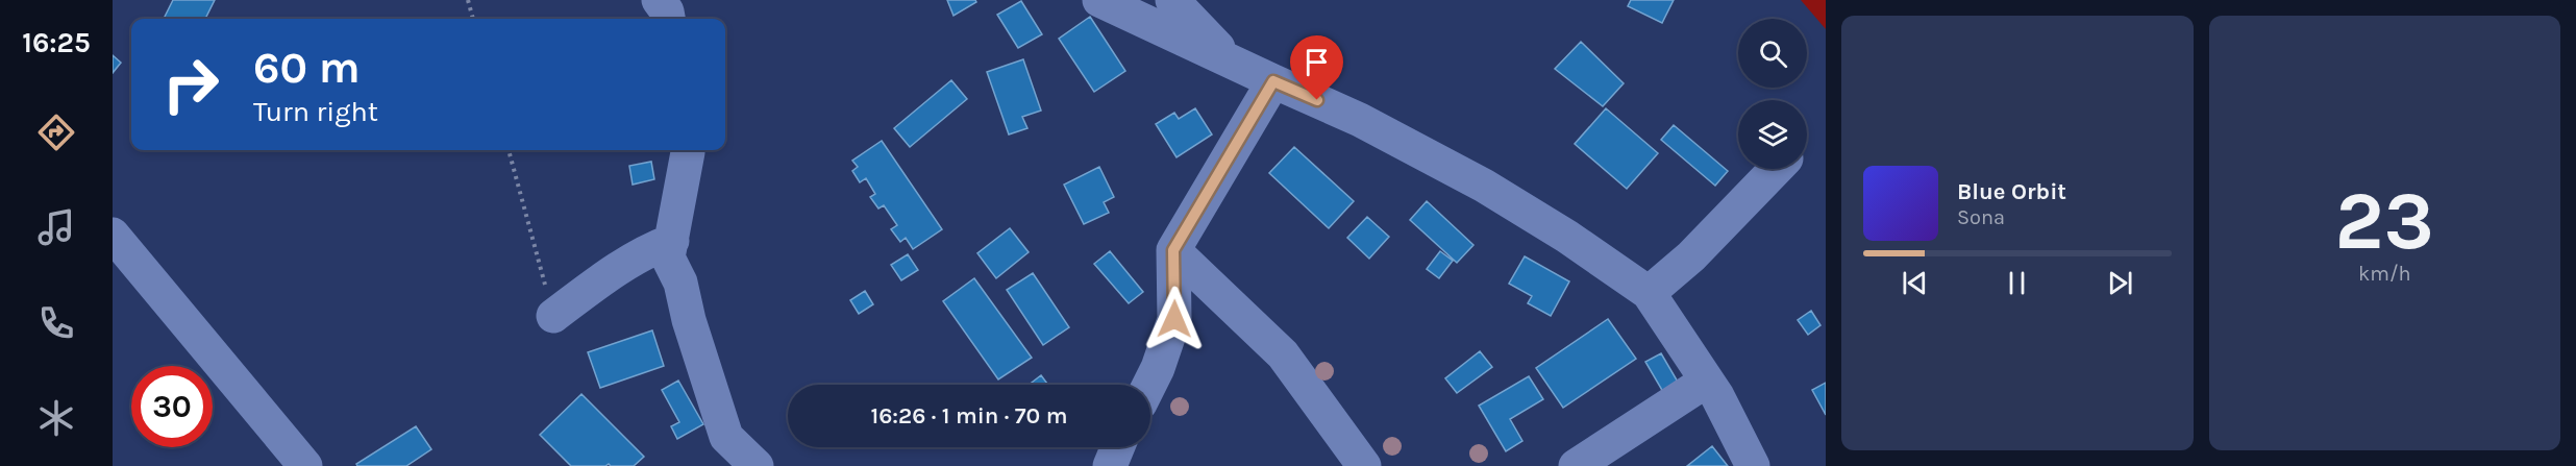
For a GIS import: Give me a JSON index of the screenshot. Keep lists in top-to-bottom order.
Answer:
{
  "page": {
    "tabs": "16:25",
    "tile": ["23", "km/h"],
    "turn": ["60 m", "Turn right"],
    "song": ["Blue Orbit", "Sona"],
    "limit": "30",
    "trip": "16:26 · 1 min · 70 m"
  }
}
